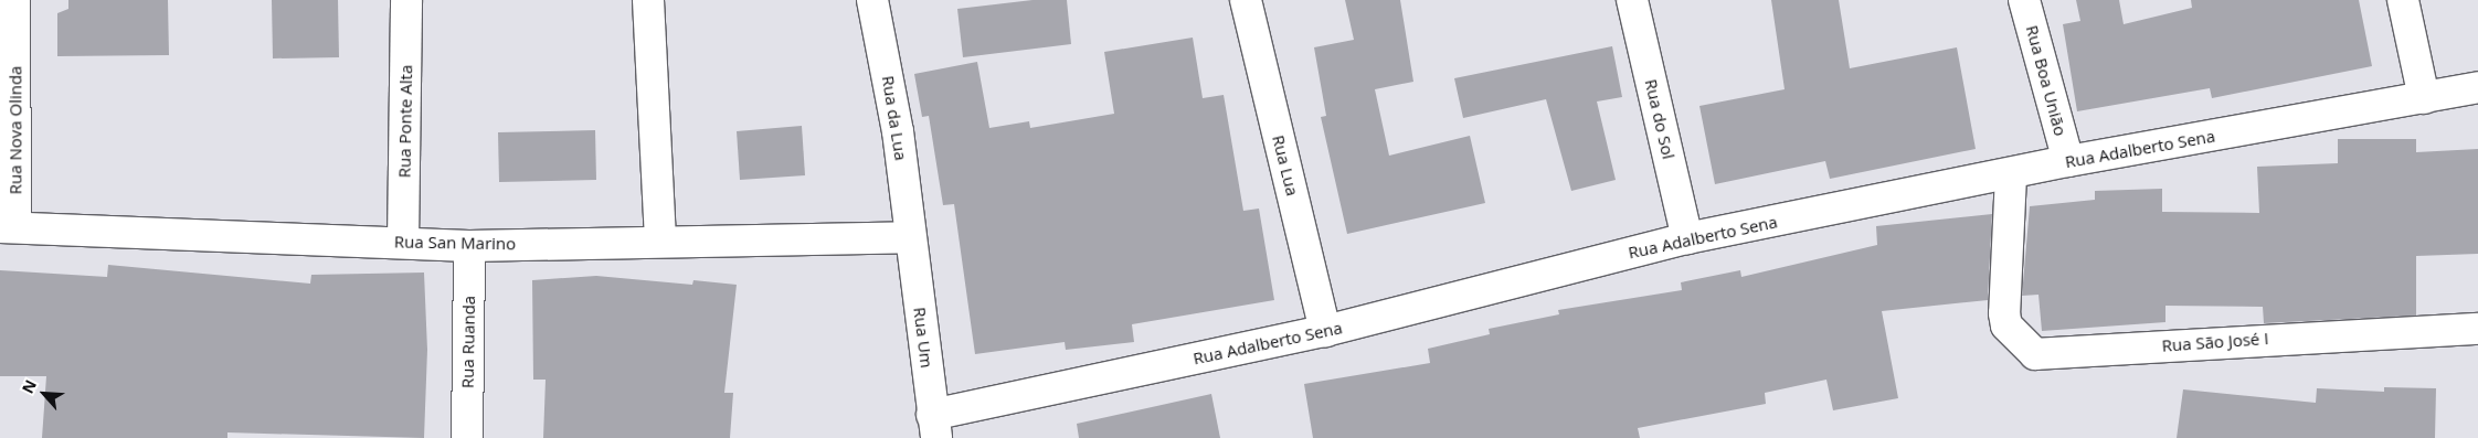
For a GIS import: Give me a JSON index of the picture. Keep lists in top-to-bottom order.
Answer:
{
  "streets": {
    "street": [
      "Rua Boa União",
      "Rua da Lua",
      "Rua do Sol",
      "Rua Ponte Alta",
      "Rua Nova Olinda",
      "Rua Adalberto Sena",
      "Rua Lua",
      "Rua San Marino",
      "Rua Um",
      "Rua Ruanda",
      "Rua São José I"
    ]
  },
  "crossings": [
    ["Rua Boa União", "Rua Adalberto Sena"],
    ["Rua da Lua", "Rua San Marino"],
    ["Rua da Lua", "Rua Um"],
    ["Rua do Sol", "Rua Adalberto Sena"],
    ["Rua Ponte Alta", "Rua San Marino"],
    ["Rua Nova Olinda", "Rua San Marino"],
    ["Rua Adalberto Sena", "Rua Lua"],
    ["Rua Adalberto Sena", "Rua Um"],
    ["Rua Adalberto Sena", "Rua São José I"],
    ["Rua San Marino", "Rua Um"],
    ["Rua San Marino", "Rua Ruanda"]
  ],
  "north": "top left"
}
